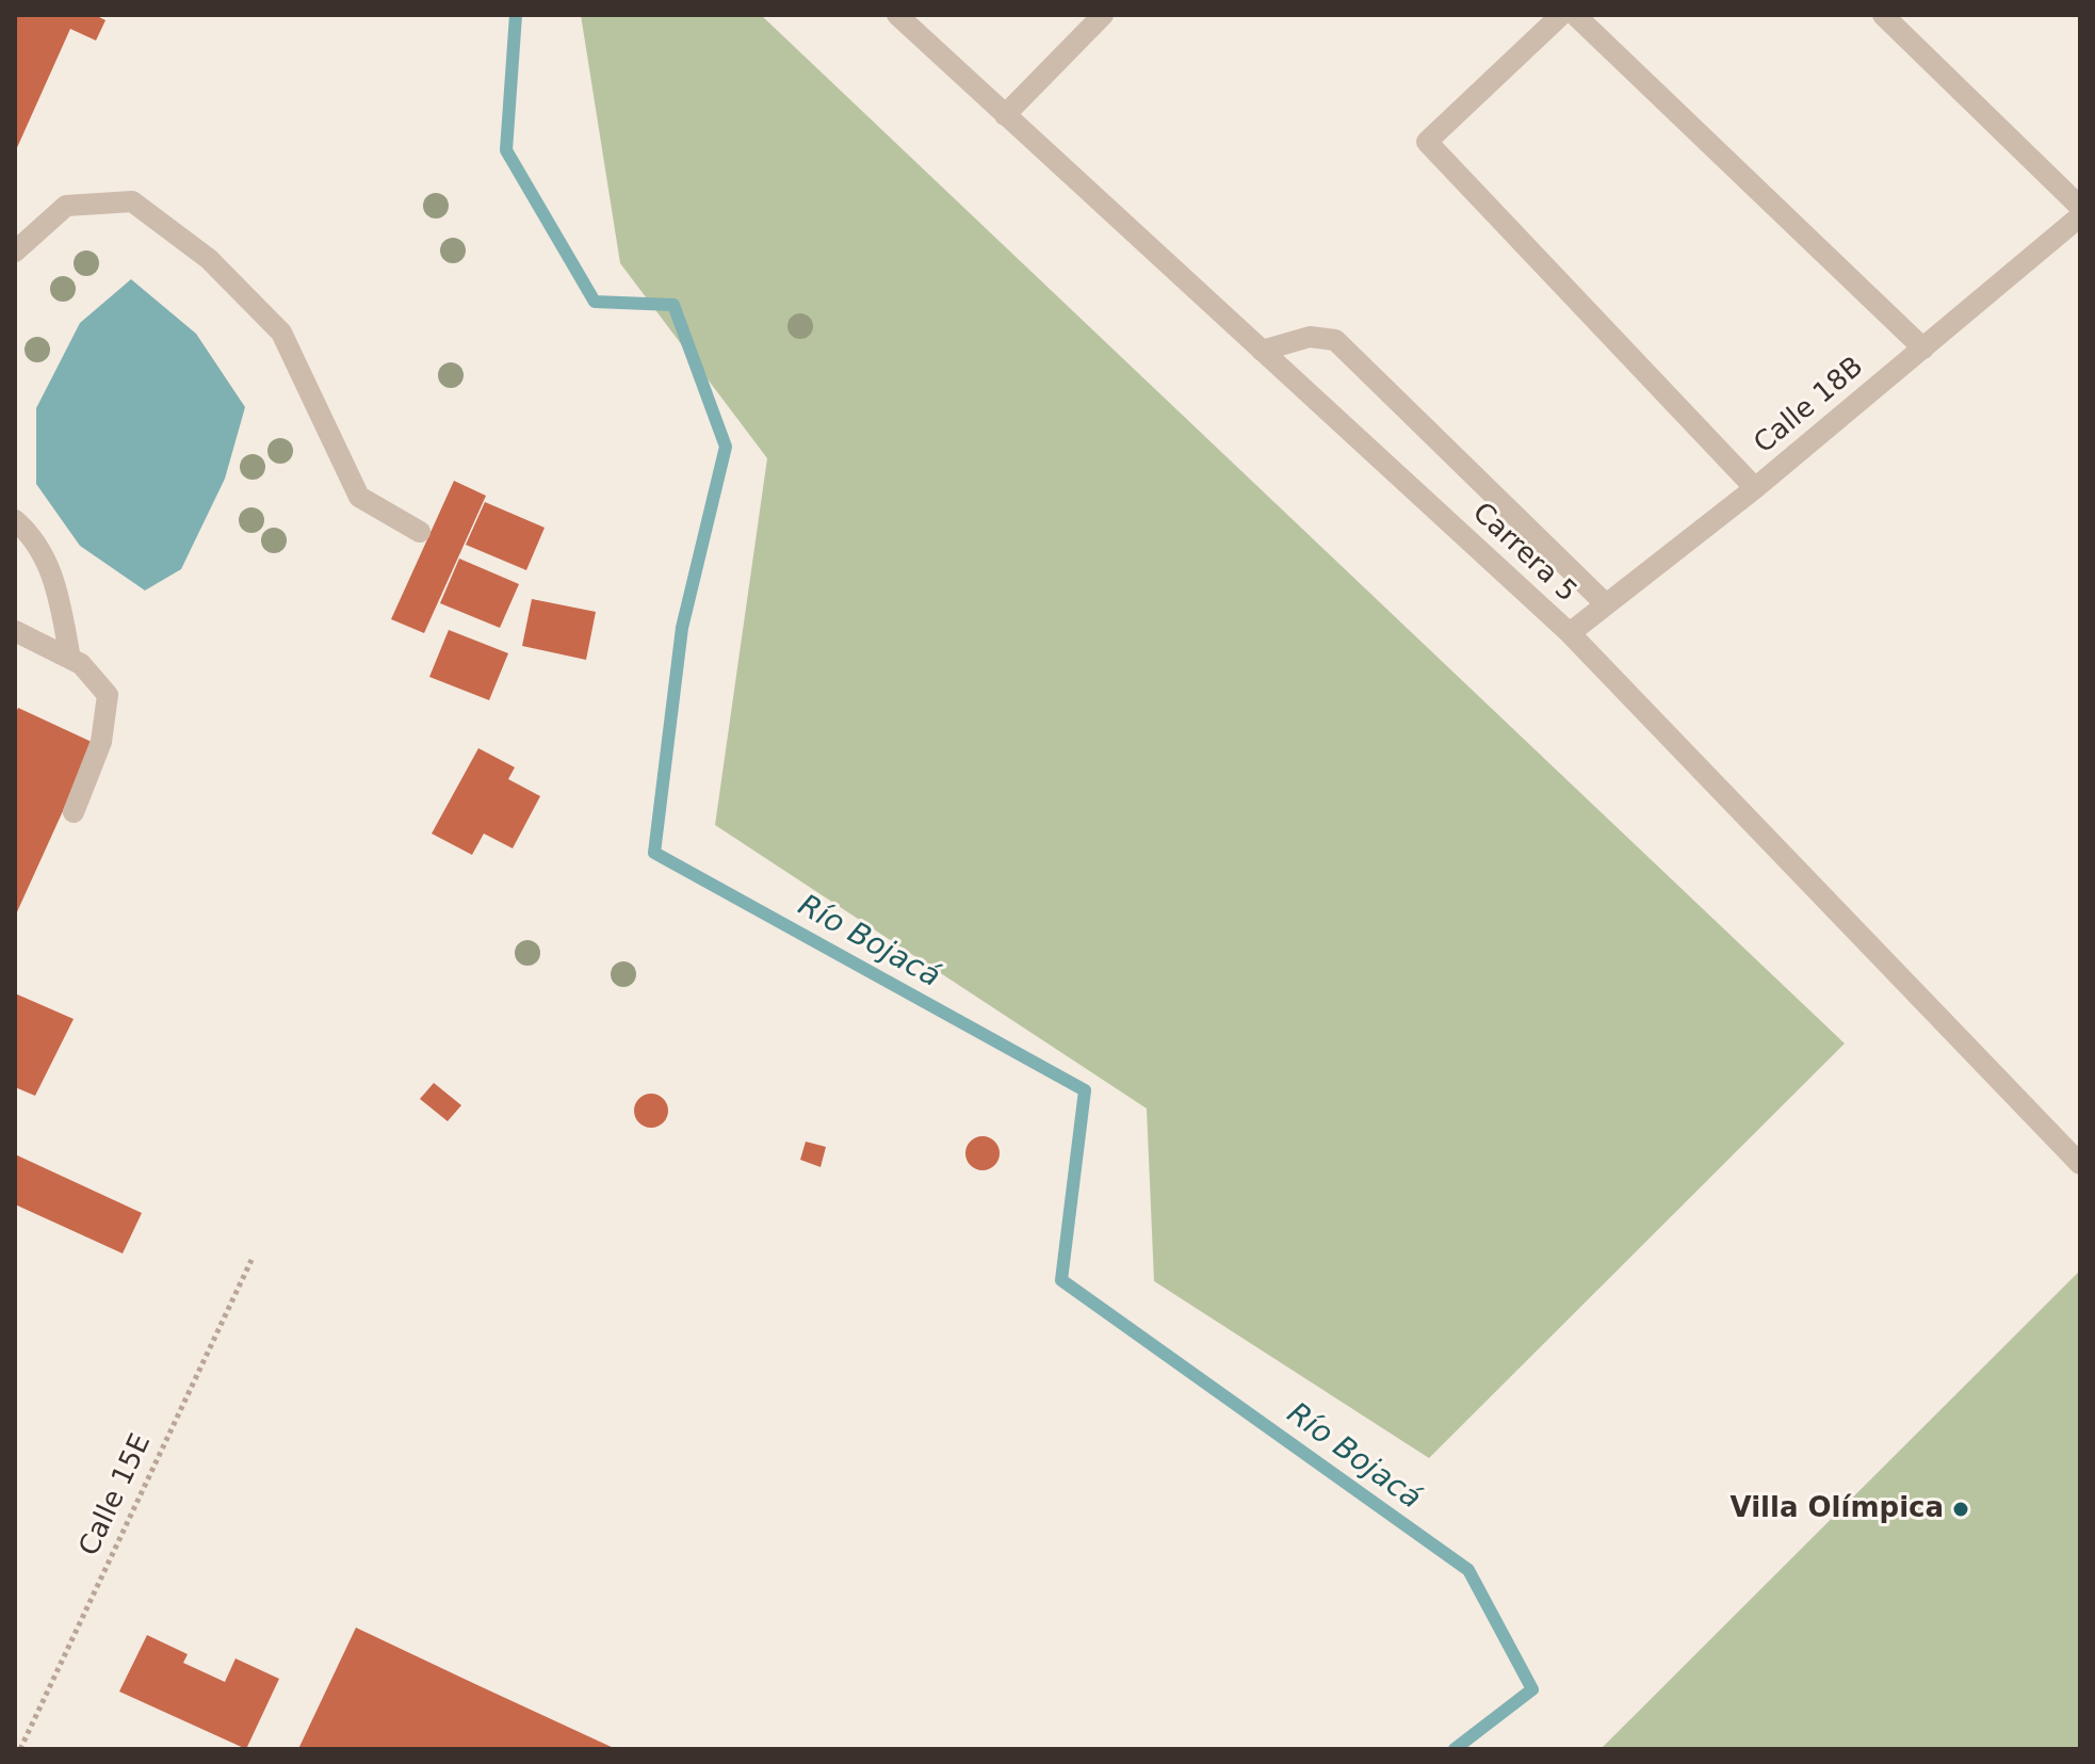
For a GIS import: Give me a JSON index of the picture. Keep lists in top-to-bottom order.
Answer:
{
  "streets": {
    "street": ["Calle 18B", "Carrera 5"],
    "path": ["Calle 15E"]
  },
  "crossings": [
    ["Calle 18B", "Carrera 5"]
  ],
  "water": ["Río Bojacá"],
  "places": ["Villa Olímpica"]
}
